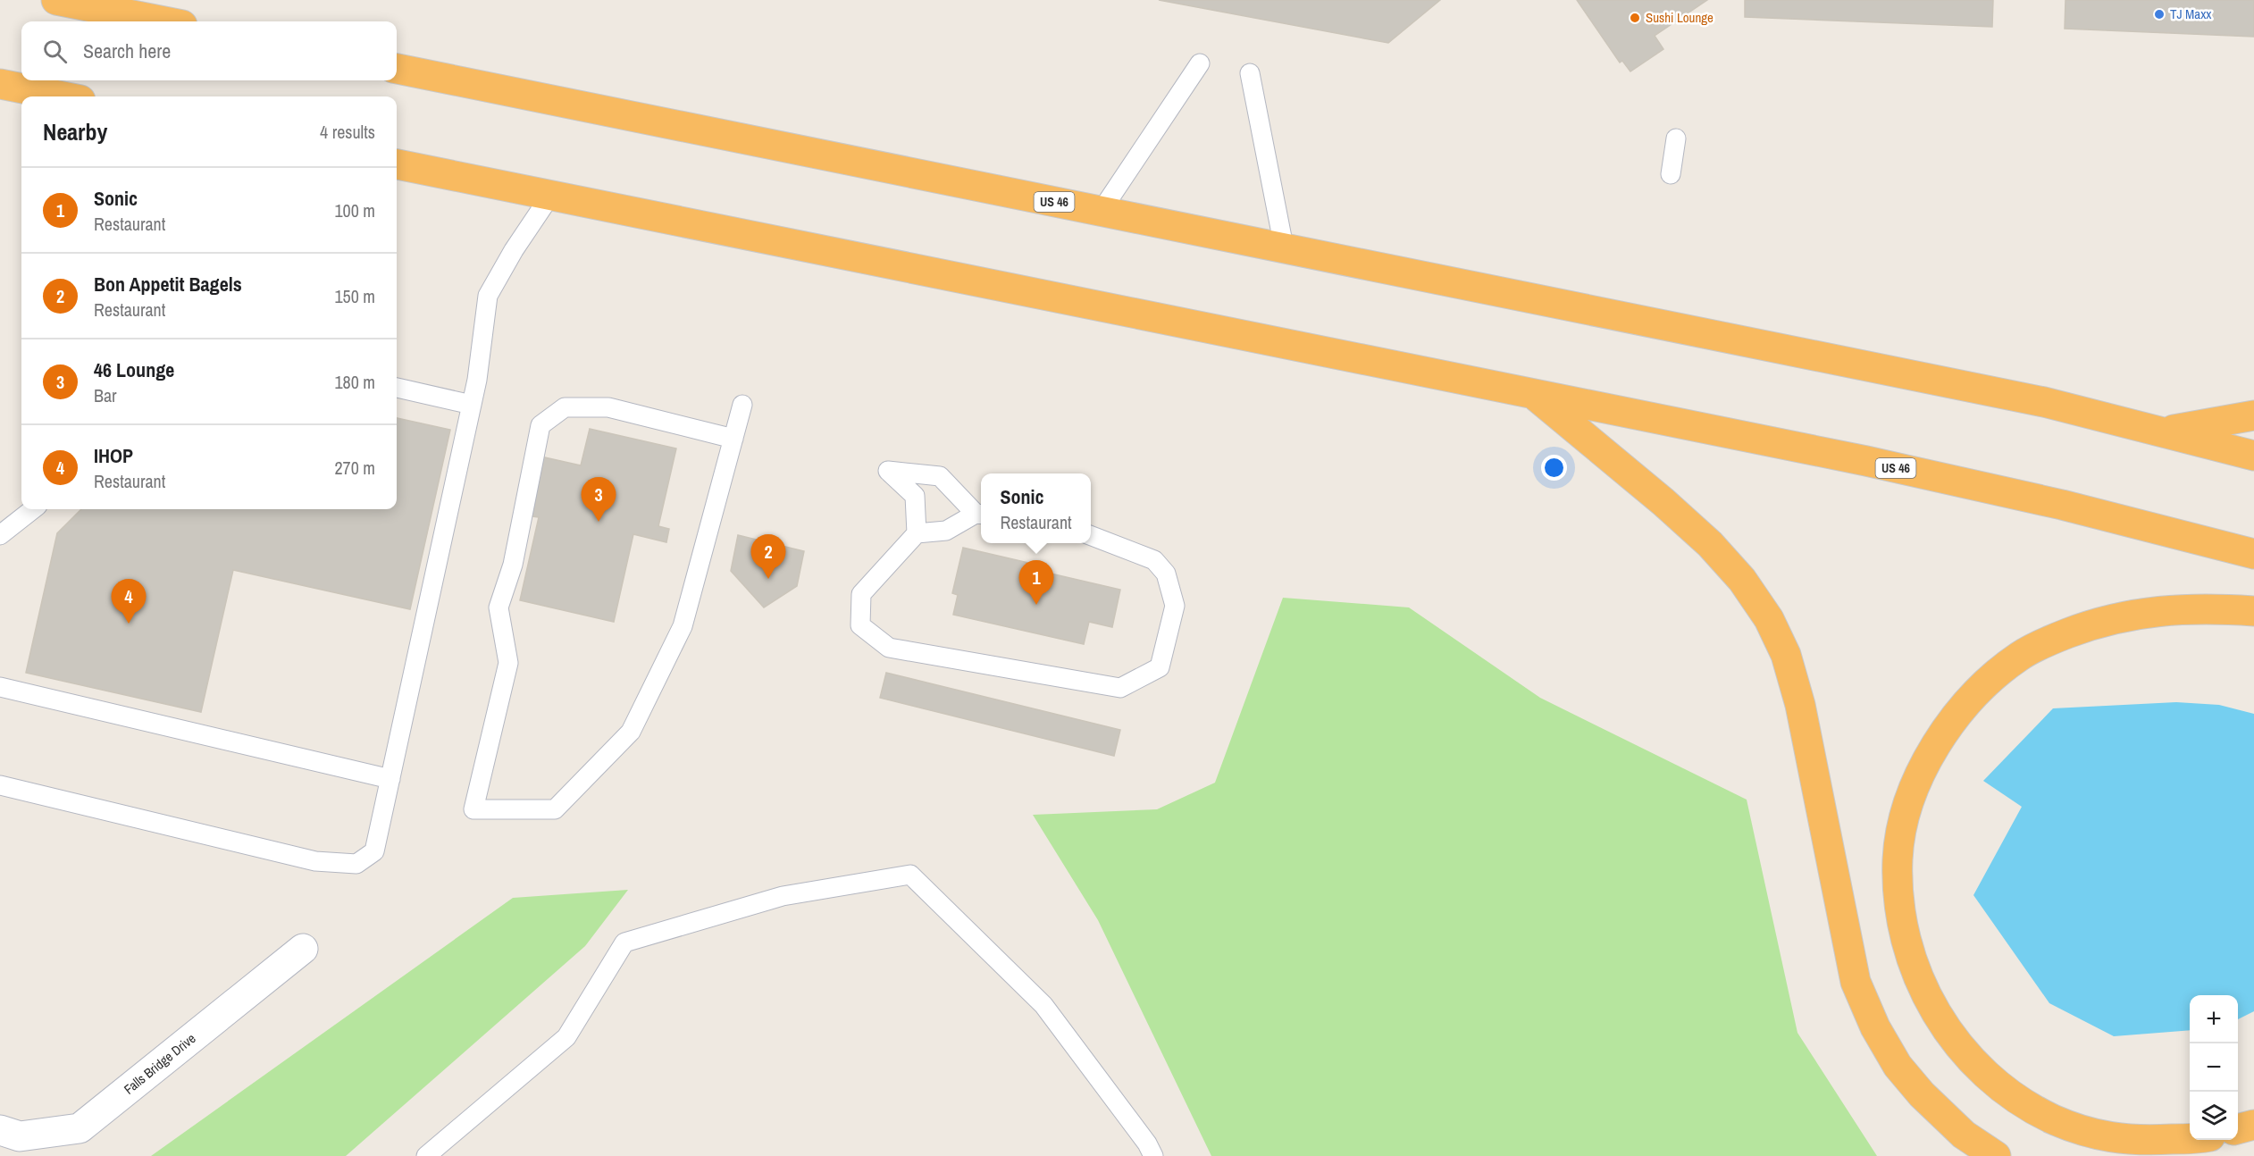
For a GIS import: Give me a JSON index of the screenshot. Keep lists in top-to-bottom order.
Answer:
{
  "streets": {
    "highway": ["US 46"],
    "street": ["Falls Bridge Drive"]
  },
  "places": ["TJ Maxx", "Sushi Lounge"],
  "page": {
    "search": "Search here",
    "heading": ["Nearby", "4 results"],
    "list": [
      {
        "mark": "1",
        "name": "Sonic",
        "note": "Restaurant",
        "value": "100 m"
      },
      {
        "mark": "2",
        "name": "Bon Appetit Bagels",
        "note": "Restaurant",
        "value": "150 m"
      },
      {
        "mark": "3",
        "name": "46 Lounge",
        "note": "Bar",
        "value": "180 m"
      },
      {
        "mark": "4",
        "name": "IHOP",
        "note": "Restaurant",
        "value": "270 m"
      }
    ],
    "popup": ["Sonic", "Restaurant"],
    "pins": [
      "3",
      "2",
      "1",
      "4"
    ],
    "map_buttons": ["+", "−"]
  }
}
